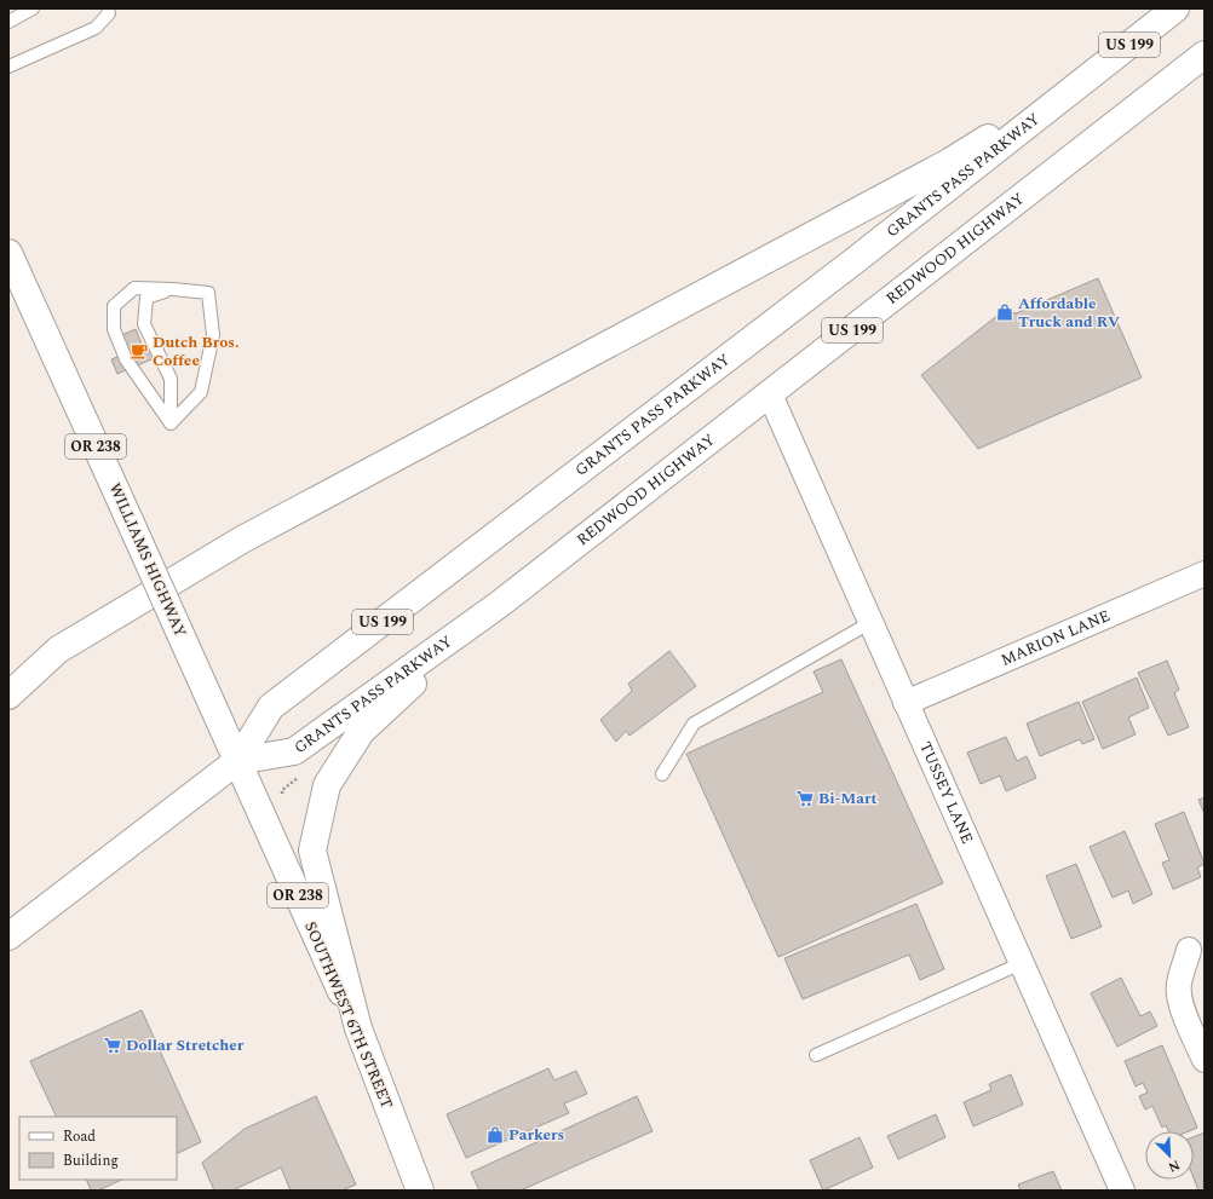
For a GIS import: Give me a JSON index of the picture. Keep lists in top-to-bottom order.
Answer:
{
  "streets": {
    "main road": [
      "US 199",
      "GRANTS PASS PARKWAY",
      "REDWOOD HIGHWAY",
      "OR 238",
      "WILLIAMS HIGHWAY",
      "SOUTHWEST 6TH STREET"
    ],
    "street": ["MARION LANE", "TUSSEY LANE"]
  },
  "crossings": [
    ["US 199", "GRANTS PASS PARKWAY"],
    ["GRANTS PASS PARKWAY", "REDWOOD HIGHWAY"],
    ["GRANTS PASS PARKWAY", "WILLIAMS HIGHWAY"],
    ["GRANTS PASS PARKWAY", "SOUTHWEST 6TH STREET"],
    ["REDWOOD HIGHWAY", "TUSSEY LANE"],
    ["WILLIAMS HIGHWAY", "SOUTHWEST 6TH STREET"],
    ["MARION LANE", "TUSSEY LANE"]
  ],
  "places": {
    "shop": ["Affordable Truck and RV", "Parkers"],
    "cafe": ["Dutch Bros. Coffee"],
    "supermarket": ["Bi-Mart", "Dollar Stretcher"]
  },
  "legend": ["Road", "Building"],
  "north": "bottom right"
}
